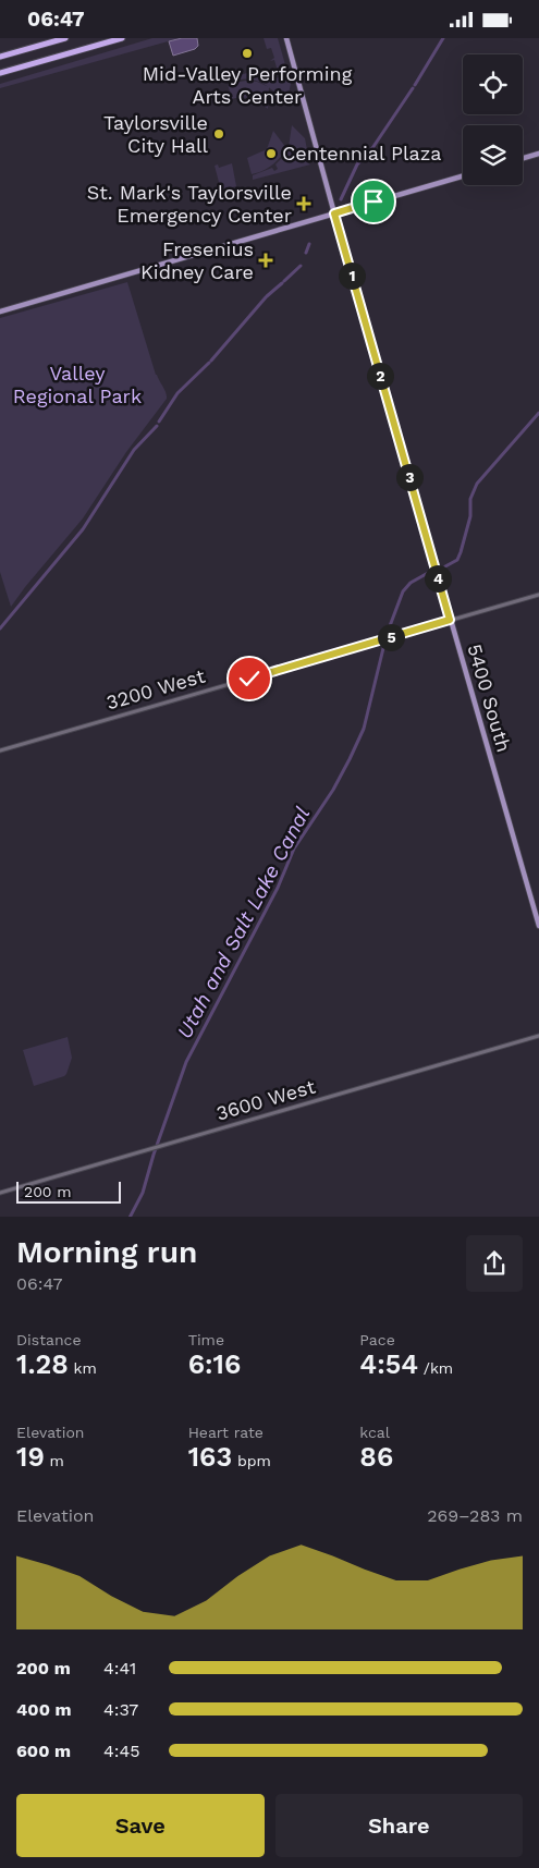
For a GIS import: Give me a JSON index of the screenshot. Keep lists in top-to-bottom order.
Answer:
{
  "streets": {
    "main road": ["5400 South"],
    "street": ["3200 West", "3600 West"]
  },
  "crossings": [
    ["3200 West", "5400 South"]
  ],
  "water": ["Utah and Salt Lake Canal"],
  "parks": ["Valley Regional Park"],
  "places": {
    "other": ["Mid-Valley Performing Arts Center", "Taylorsville City Hall", "Centennial Plaza"],
    "health": ["St. Mark's Taylorsville Emergency Center", "Fresenius Kidney Care"]
  },
  "scale_bar": "200 m",
  "page": {
    "status": "06:47",
    "pins": [
      "1",
      "2",
      "3",
      "4",
      "5"
    ],
    "scale": "200 m",
    "heading": ["Morning run", "06:47"],
    "stats": [
      ["Distance", "1.28 km"],
      ["Time", "6:16"],
      ["Pace", "4:54 /km"],
      ["Elevation", "19 m"],
      ["Heart rate", "163 bpm"],
      ["kcal", "86"]
    ],
    "chart": ["Elevation", "269–283 m"],
    "list": [
      {
        "name": "200 m",
        "note": "4:41"
      },
      {
        "name": "400 m",
        "note": "4:37"
      },
      {
        "name": "600 m",
        "note": "4:45"
      }
    ],
    "buttons": ["Save", "Share"]
  }
}
